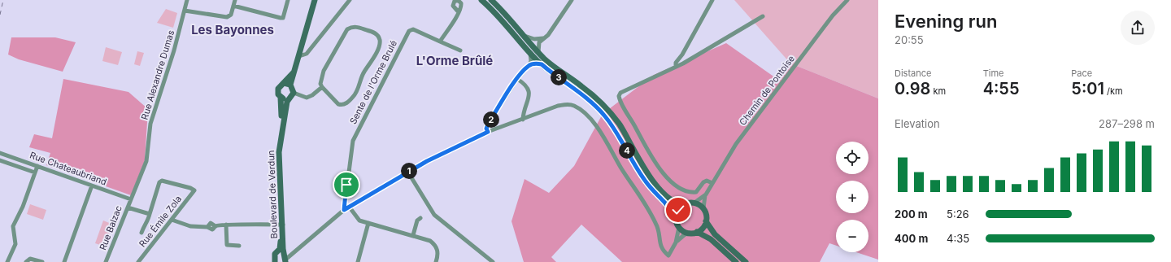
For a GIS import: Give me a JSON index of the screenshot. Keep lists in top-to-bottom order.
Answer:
{
  "streets": {
    "main road": ["Boulevard de Verdun"],
    "street": [
      "Rue Alexandre Dumas",
      "Sente de l'Orme Brulé",
      "Chemin de Pontoise",
      "Rue Chateaubriand",
      "Rue Émile Zola",
      "Rue Balzac"
    ]
  },
  "crossings": [
    ["Rue Alexandre Dumas", "Rue Chateaubriand"],
    ["Rue Alexandre Dumas", "Rue Balzac"],
    ["Rue Chateaubriand", "Rue Balzac"]
  ],
  "districts": ["Les Bayonnes", "L'Orme Brûlé"],
  "page": {
    "heading": ["Evening run", "20:55"],
    "stats": [
      ["Distance", "0.98 km"],
      ["Time", "4:55"],
      ["Pace", "5:01 /km"]
    ],
    "pins": [
      "3",
      "2",
      "4",
      "1"
    ],
    "chart": ["Elevation", "287–298 m"],
    "map_buttons": ["+", "−"],
    "list": [
      {
        "name": "200 m",
        "note": "5:26"
      },
      {
        "name": "400 m",
        "note": "4:35"
      }
    ]
  }
}
